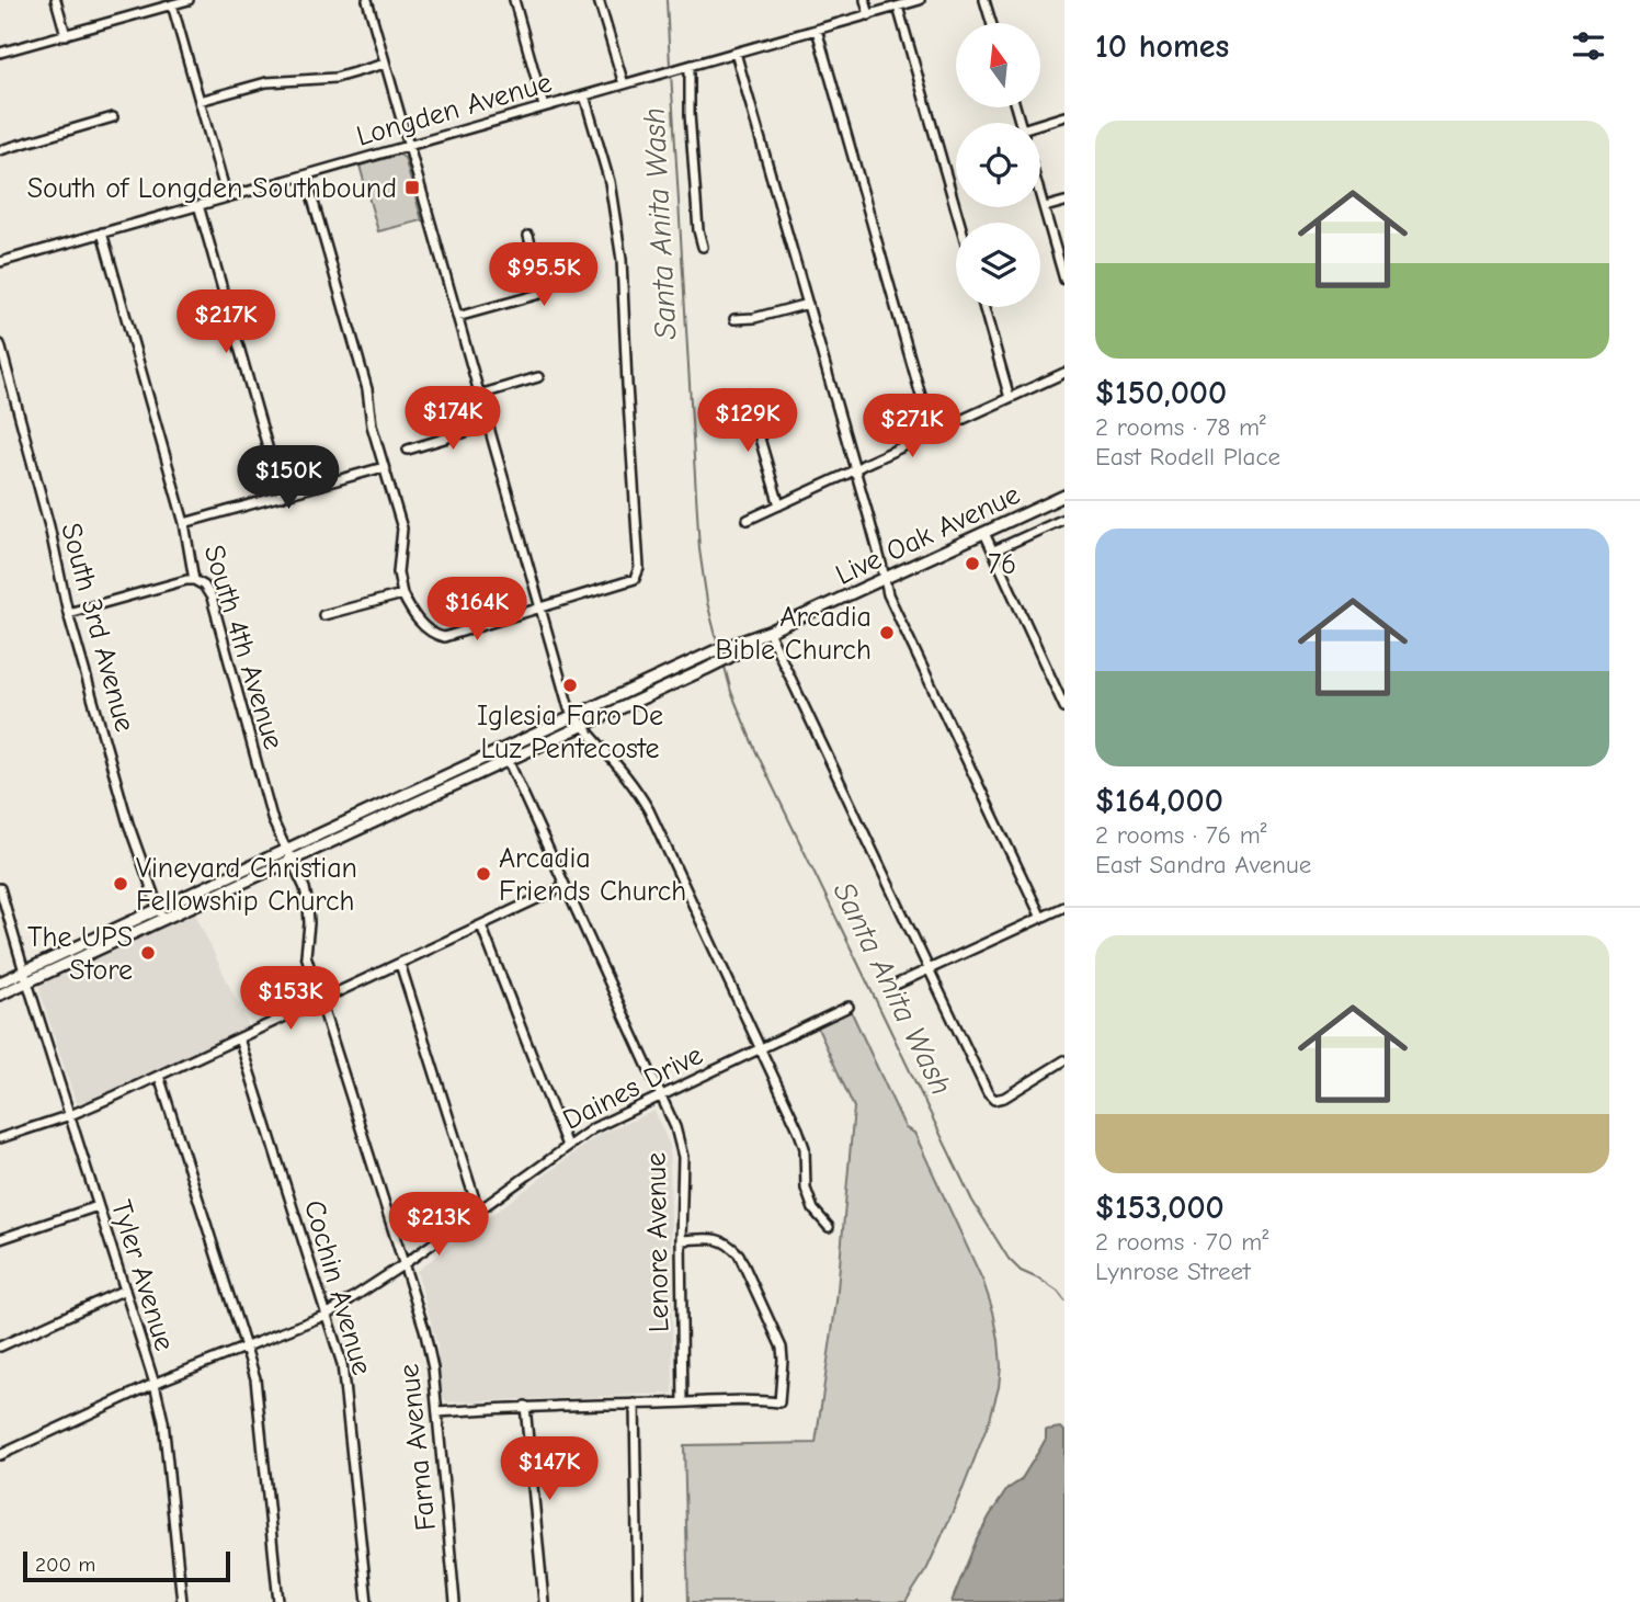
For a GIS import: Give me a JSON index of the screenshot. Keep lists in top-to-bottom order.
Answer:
{
  "streets": {
    "main road": ["Live Oak Avenue"],
    "street": [
      "Longden Avenue",
      "South 3rd Avenue",
      "South 4th Avenue",
      "Daines Drive",
      "Lenore Avenue",
      "Tyler Avenue",
      "Cochin Avenue",
      "Farna Avenue"
    ]
  },
  "crossings": [
    ["Longden Avenue", "South 4th Avenue"],
    ["Live Oak Avenue", "South 3rd Avenue"],
    ["Live Oak Avenue", "South 4th Avenue"],
    ["Live Oak Avenue", "Lenore Avenue"],
    ["Live Oak Avenue", "Tyler Avenue"],
    ["Live Oak Avenue", "Farna Avenue"],
    ["South 4th Avenue", "Farna Avenue"],
    ["Daines Drive", "Lenore Avenue"],
    ["Daines Drive", "Tyler Avenue"],
    ["Daines Drive", "Cochin Avenue"],
    ["Daines Drive", "Farna Avenue"]
  ],
  "water": ["Santa Anita Wash"],
  "places": {
    "transit": ["South of Longden Southbound"],
    "other": [
      "76",
      "Arcadia Bible Church",
      "Iglesia Faro De Luz Pentecoste",
      "Arcadia Friends Church",
      "Vineyard Christian Fellowship Church",
      "The UPS Store"
    ]
  },
  "scale_bar": "200 m",
  "north": "top",
  "page": {
    "heading": "10 homes",
    "list": [
      {
        "name": "$150,000",
        "note": "2 rooms · 78 m² · East Rodell Place"
      },
      {
        "name": "$164,000",
        "note": "2 rooms · 76 m² · East Sandra Avenue"
      },
      {
        "name": "$153,000",
        "note": "2 rooms · 70 m² · Lynrose Street"
      }
    ],
    "price": [
      "$95.5K",
      "$217K",
      "$174K",
      "$129K",
      "$271K",
      "$150K",
      "$164K",
      "$153K",
      "$213K",
      "$147K"
    ],
    "scale": "200 m"
  }
}
